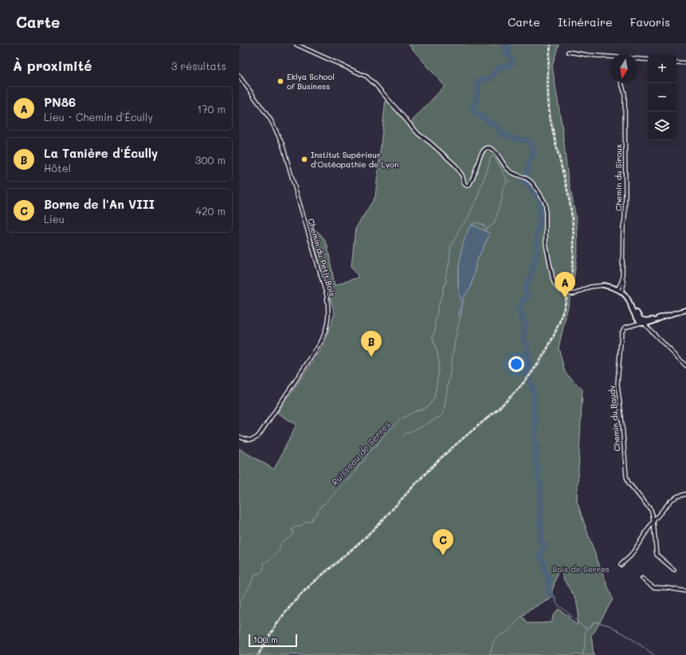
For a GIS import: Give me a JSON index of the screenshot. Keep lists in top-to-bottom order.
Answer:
{
  "streets": {
    "street": ["Chemin du Siroux", "Chemin du Petit Bois", "Chemin du Baudy"]
  },
  "water": ["Ruisseau de Serres"],
  "parks": ["Bois de Serres"],
  "places": ["Eklya School of Business", "Institut Supérieur d'Ostéopathie de Lyon"],
  "scale_bar": "100 m",
  "north": "bottom",
  "page": {
    "header": "Carte",
    "nav": ["Carte", "Itinéraire", "Favoris"],
    "heading": ["À proximité", "3 résultats"],
    "map_buttons": ["+", "−"],
    "list": [
      {
        "mark": "A",
        "name": "PN86",
        "note": "Lieu · Chemin d'Écully",
        "value": "170 m"
      },
      {
        "mark": "B",
        "name": "La Tanière d'Écully",
        "note": "Hôtel",
        "value": "300 m"
      },
      {
        "mark": "C",
        "name": "Borne de l'An VIII",
        "note": "Lieu",
        "value": "420 m"
      }
    ],
    "pins": ["A", "B", "C"],
    "scale": "100 m"
  }
}
